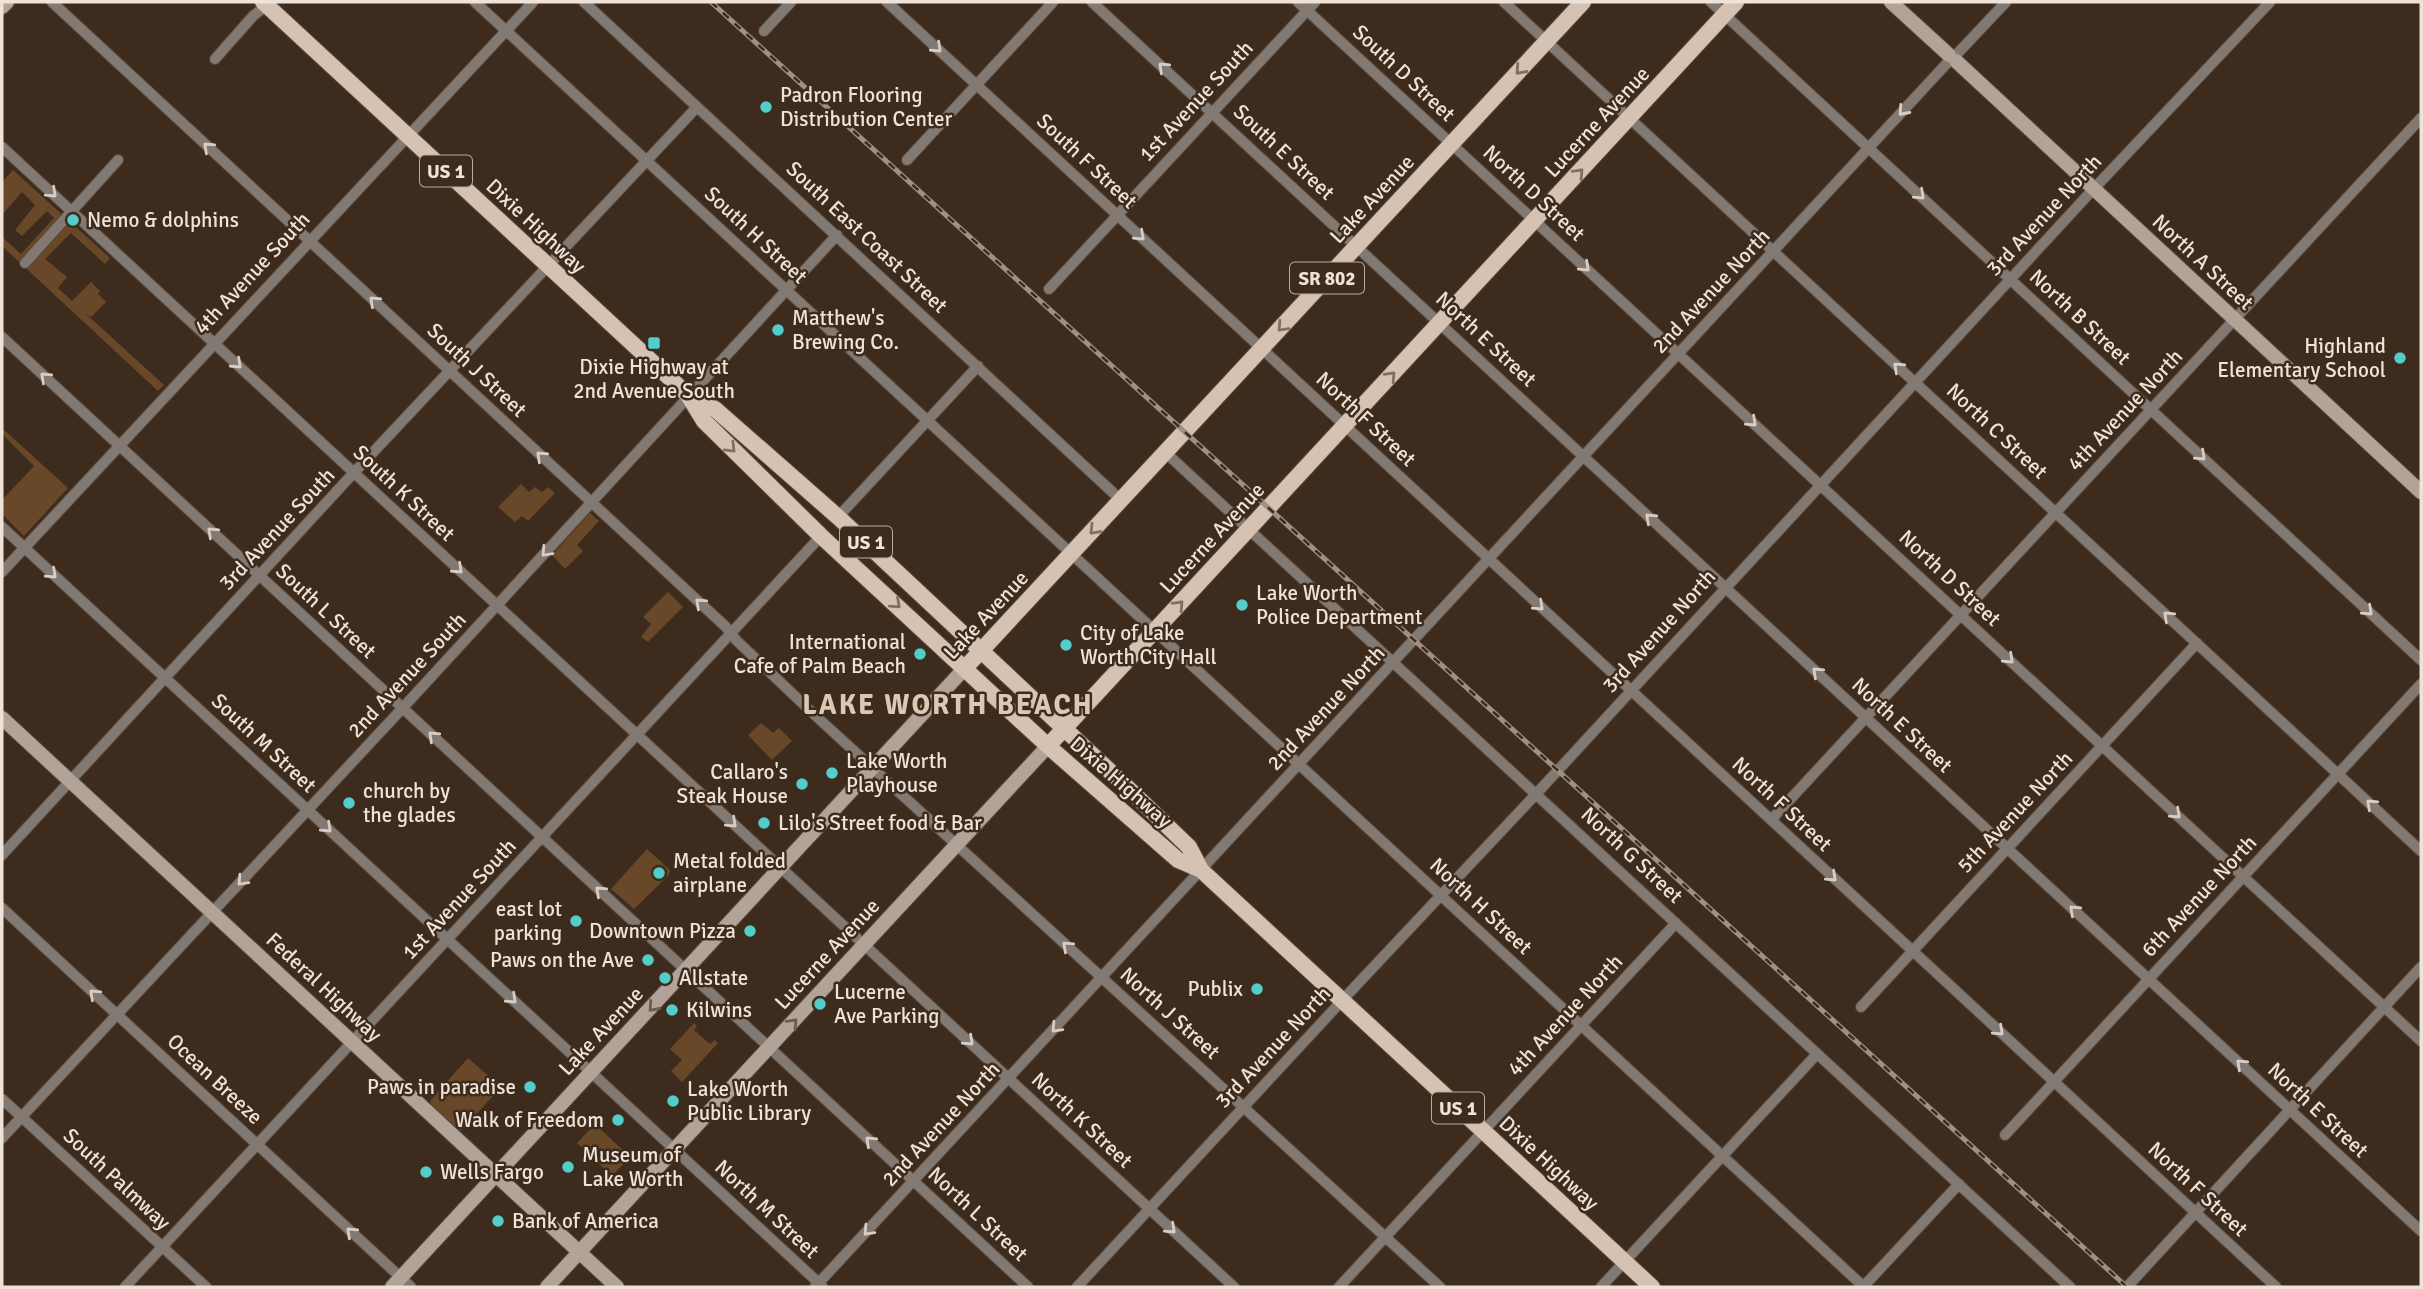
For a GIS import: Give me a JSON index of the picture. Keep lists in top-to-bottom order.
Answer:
{
  "streets": {
    "main road": [
      "Lucerne Avenue",
      "US 1",
      "Lake Avenue",
      "Dixie Highway",
      "North A Street",
      "SR 802",
      "Federal Highway"
    ],
    "street": [
      "South D Street",
      "1st Avenue South",
      "South E Street",
      "South F Street",
      "North D Street",
      "3rd Avenue North",
      "South H Street",
      "South East Coast Street",
      "4th Avenue South",
      "2nd Avenue North",
      "North B Street",
      "North E Street",
      "South J Street",
      "4th Avenue North",
      "North F Street",
      "North C Street",
      "South K Street",
      "3rd Avenue South",
      "South L Street",
      "2nd Avenue South",
      "South M Street",
      "5th Avenue North",
      "North G Street",
      "6th Avenue North",
      "North H Street",
      "North J Street",
      "Ocean Breeze",
      "North K Street",
      "South Palmway",
      "North M Street",
      "North L Street"
    ]
  },
  "crossings": [
    ["South D Street", "1st Avenue South"],
    ["South D Street", "North D Street"],
    ["South D Street", "Lake Avenue"],
    ["1st Avenue South", "South E Street"],
    ["1st Avenue South", "South F Street"],
    ["1st Avenue South", "Dixie Highway"],
    ["1st Avenue South", "South J Street"],
    ["1st Avenue South", "South K Street"],
    ["1st Avenue South", "South L Street"],
    ["1st Avenue South", "South M Street"],
    ["1st Avenue South", "Federal Highway"],
    ["1st Avenue South", "Ocean Breeze"],
    ["1st Avenue South", "South Palmway"],
    ["Lucerne Avenue", "North D Street"],
    ["Lucerne Avenue", "Dixie Highway"],
    ["Lucerne Avenue", "North B Street"],
    ["Lucerne Avenue", "North E Street"],
    ["Lucerne Avenue", "North F Street"],
    ["Lucerne Avenue", "North C Street"],
    ["Lucerne Avenue", "North G Street"],
    ["Lucerne Avenue", "North H Street"],
    ["Lucerne Avenue", "Federal Highway"],
    ["Lucerne Avenue", "North J Street"],
    ["Lucerne Avenue", "North K Street"],
    ["Lucerne Avenue", "North M Street"],
    ["Lucerne Avenue", "North L Street"],
    ["South E Street", "Lake Avenue"],
    ["South E Street", "North E Street"],
    ["South F Street", "Lake Avenue"],
    ["South F Street", "North F Street"],
    ["North D Street", "Lake Avenue"],
    ["North D Street", "3rd Avenue North"],
    ["North D Street", "2nd Avenue North"],
    ["North D Street", "4th Avenue North"],
    ["North D Street", "5th Avenue North"],
    ["North D Street", "6th Avenue North"],
    ["Lake Avenue", "Dixie Highway"],
    ["Lake Avenue", "South H Street"],
    ["Lake Avenue", "South East Coast Street"],
    ["Lake Avenue", "North E Street"],
    ["Lake Avenue", "South J Street"],
    ["Lake Avenue", "North F Street"],
    ["Lake Avenue", "North C Street"],
    ["Lake Avenue", "South K Street"],
    ["Lake Avenue", "South L Street"],
    ["Lake Avenue", "South M Street"],
    ["Lake Avenue", "North G Street"],
    ["Lake Avenue", "North H Street"],
    ["Lake Avenue", "Federal Highway"],
    ["Lake Avenue", "North J Street"],
    ["Lake Avenue", "Ocean Breeze"],
    ["Lake Avenue", "North K Street"],
    ["Lake Avenue", "North M Street"],
    ["Lake Avenue", "North L Street"],
    ["3rd Avenue North", "Dixie Highway"],
    ["3rd Avenue North", "North A Street"],
    ["3rd Avenue North", "North B Street"],
    ["3rd Avenue North", "North E Street"],
    ["3rd Avenue North", "North F Street"],
    ["3rd Avenue North", "North C Street"],
    ["3rd Avenue North", "North G Street"],
    ["3rd Avenue North", "North H Street"],
    ["3rd Avenue North", "North J Street"],
    ["3rd Avenue North", "North K Street"],
    ["Dixie Highway", "4th Avenue South"],
    ["Dixie Highway", "2nd Avenue North"],
    ["Dixie Highway", "4th Avenue North"],
    ["Dixie Highway", "3rd Avenue South"],
    ["Dixie Highway", "2nd Avenue South"],
    ["South H Street", "4th Avenue South"],
    ["South H Street", "3rd Avenue South"],
    ["South H Street", "2nd Avenue South"],
    ["South H Street", "North H Street"],
    ["South East Coast Street", "3rd Avenue South"],
    ["South East Coast Street", "2nd Avenue South"],
    ["North A Street", "2nd Avenue North"],
    ["North A Street", "4th Avenue North"],
    ["4th Avenue South", "South J Street"],
    ["4th Avenue South", "South K Street"],
    ["4th Avenue South", "South L Street"],
    ["4th Avenue South", "South M Street"],
    ["2nd Avenue North", "North B Street"],
    ["2nd Avenue North", "North E Street"],
    ["2nd Avenue North", "North F Street"],
    ["2nd Avenue North", "North C Street"],
    ["2nd Avenue North", "North G Street"],
    ["2nd Avenue North", "North H Street"],
    ["2nd Avenue North", "North J Street"],
    ["2nd Avenue North", "North K Street"],
    ["2nd Avenue North", "North M Street"],
    ["2nd Avenue North", "North L Street"],
    ["North B Street", "4th Avenue North"],
    ["North E Street", "4th Avenue North"],
    ["North E Street", "5th Avenue North"],
    ["North E Street", "6th Avenue North"],
    ["South J Street", "3rd Avenue South"],
    ["South J Street", "2nd Avenue South"],
    ["South J Street", "North J Street"],
    ["4th Avenue North", "North F Street"],
    ["4th Avenue North", "North C Street"],
    ["4th Avenue North", "North G Street"],
    ["4th Avenue North", "North H Street"],
    ["4th Avenue North", "North J Street"],
    ["North F Street", "5th Avenue North"],
    ["North F Street", "6th Avenue North"],
    ["North C Street", "5th Avenue North"],
    ["North C Street", "6th Avenue North"],
    ["South K Street", "3rd Avenue South"],
    ["South K Street", "2nd Avenue South"],
    ["South K Street", "North K Street"],
    ["3rd Avenue South", "South L Street"],
    ["3rd Avenue South", "South M Street"],
    ["3rd Avenue South", "Federal Highway"],
    ["South L Street", "2nd Avenue South"],
    ["South L Street", "North L Street"],
    ["2nd Avenue South", "South M Street"],
    ["2nd Avenue South", "Federal Highway"],
    ["2nd Avenue South", "Ocean Breeze"],
    ["2nd Avenue South", "South Palmway"],
    ["South M Street", "North M Street"]
  ],
  "one_way": [
    "South E Street",
    "South F Street",
    "North D Street",
    "North B Street",
    "North E Street",
    "South J Street",
    "North F Street",
    "North C Street",
    "South K Street",
    "South L Street",
    "South M Street",
    "Ocean Breeze",
    "North K Street",
    "North L Street"
  ],
  "districts": ["LAKE WORTH BEACH"],
  "places": {
    "other": [
      "Padron Flooring Distribution Center",
      "Nemo & dolphins",
      "Matthew's Brewing Co.",
      "Highland Elementary School",
      "Lake Worth Police Department",
      "City of Lake Worth City Hall",
      "International Cafe of Palm Beach",
      "Lake Worth Playhouse",
      "Callaro's Steak House",
      "church by the glades",
      "Lilo's Street food & Bar",
      "Metal folded airplane",
      "east lot parking",
      "Downtown Pizza",
      "Paws on the Ave",
      "Allstate",
      "Publix",
      "Lucerne Ave Parking",
      "Kilwins",
      "Paws in paradise",
      "Lake Worth Public Library",
      "Walk of Freedom",
      "Museum of Lake Worth",
      "Wells Fargo",
      "Bank of America"
    ],
    "transit": ["Dixie Highway at 2nd Avenue South"]
  }
}
